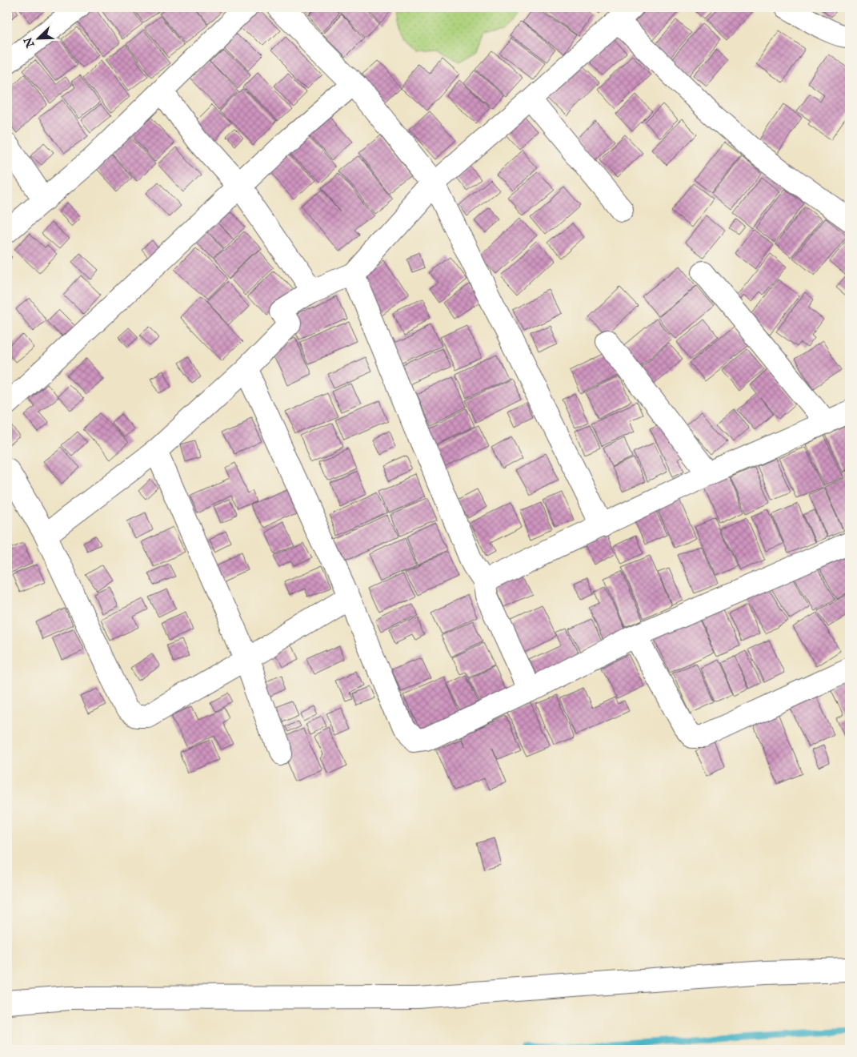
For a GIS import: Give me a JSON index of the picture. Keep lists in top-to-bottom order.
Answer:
{
  "north": "bottom left"
}
